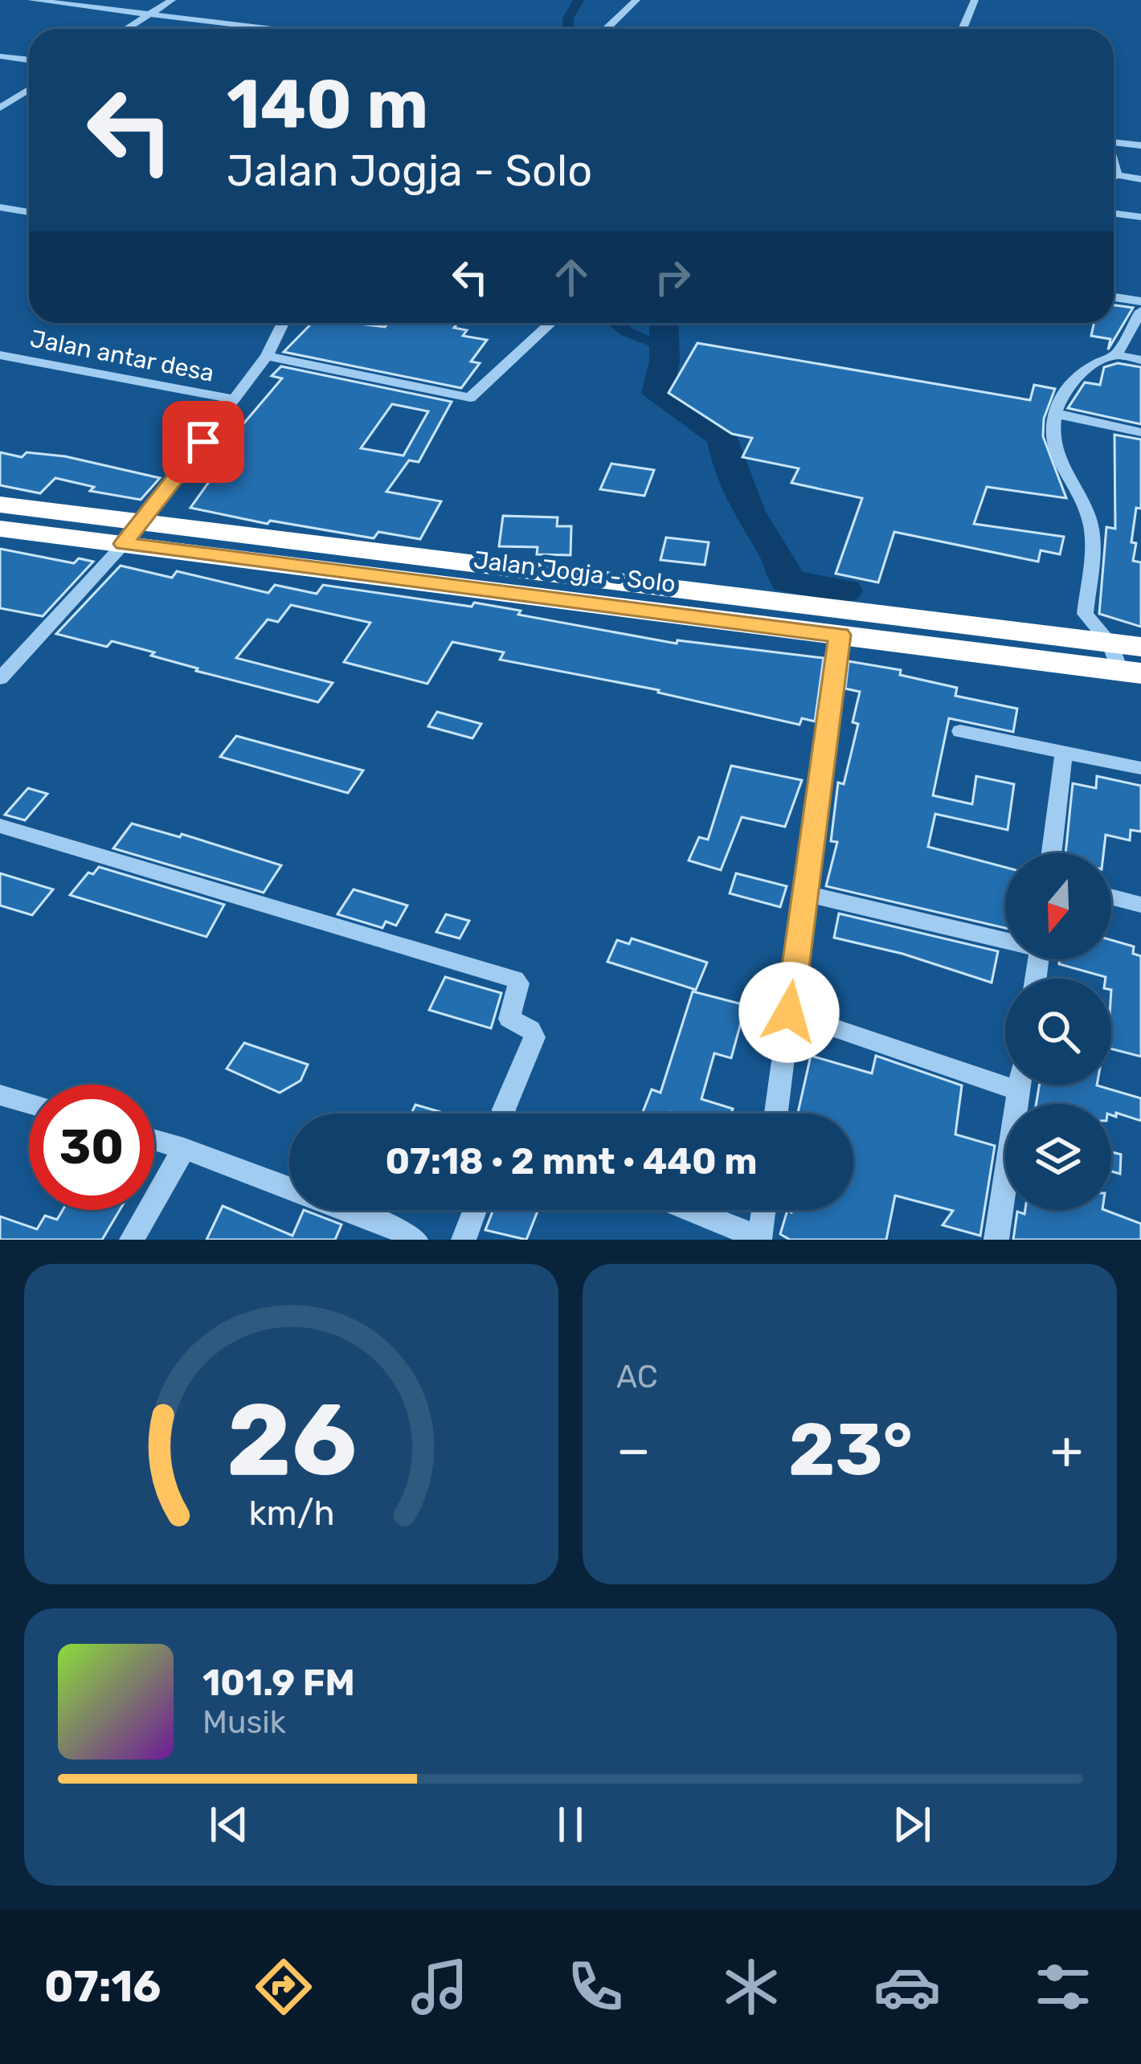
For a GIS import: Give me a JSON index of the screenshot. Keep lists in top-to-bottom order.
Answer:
{
  "streets": {
    "highway": ["Jalan Jogja - Solo"],
    "street": ["Jalan antar desa"]
  },
  "north": "bottom",
  "page": {
    "turn": ["140 m", "Jalan Jogja - Solo"],
    "limit": "30",
    "trip": "07:18 · 2 mnt · 440 m",
    "tile": "AC",
    "heat": ["−", "23°", "+"],
    "song": ["101.9 FM", "Musik"],
    "tabs": "07:16",
    "gauge": ["26", "km/h"]
  }
}
